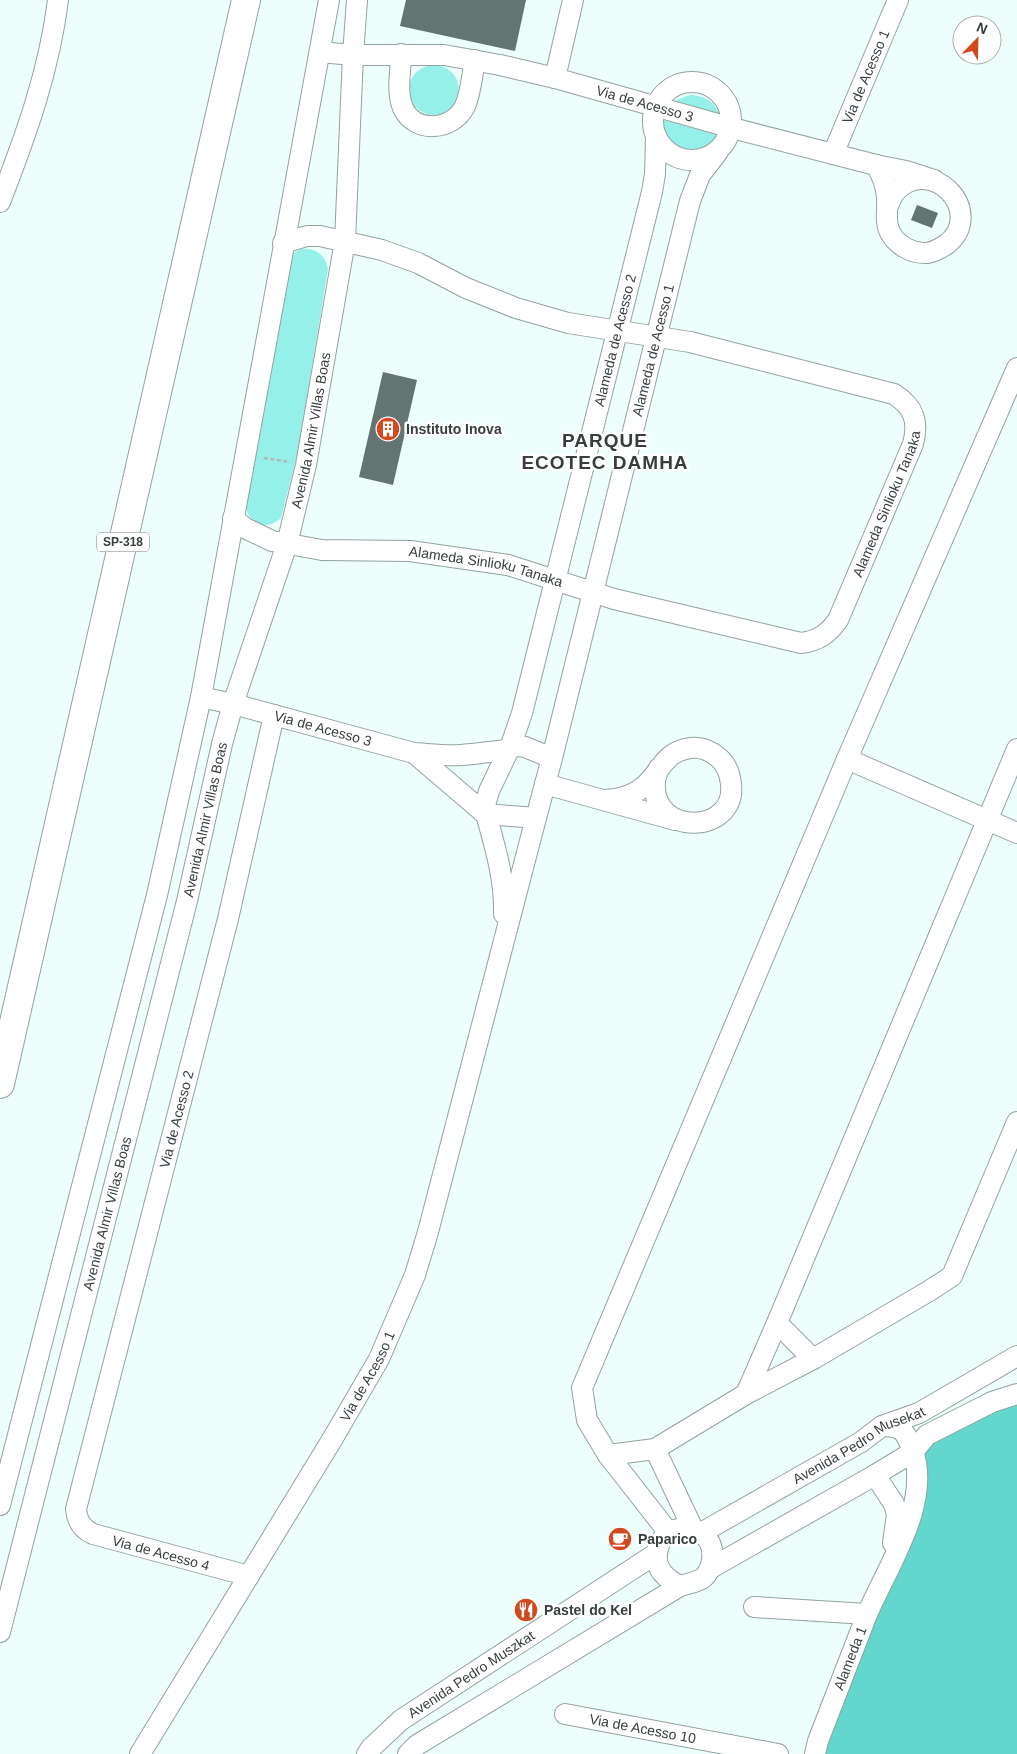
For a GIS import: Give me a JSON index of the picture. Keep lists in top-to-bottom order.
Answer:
{
  "streets": {
    "highway": ["SP-318"],
    "street": [
      "Via de Acesso 1",
      "Via de Acesso 3",
      "Alameda de Acesso 2",
      "Alameda de Acesso 1",
      "Avenida Almir Villas Boas",
      "Alameda Sinlioku Tanaka",
      "Via de Acesso 2",
      "Avenida Pedro Musekat",
      "Via de Acesso 4",
      "Alameda 1",
      "Avenida Pedro Muszkat",
      "Via de Acesso 10"
    ]
  },
  "crossings": [
    ["Via de Acesso 1", "Via de Acesso 3"],
    ["Via de Acesso 1", "Alameda de Acesso 1"],
    ["Via de Acesso 1", "Via de Acesso 4"],
    ["Via de Acesso 3", "Alameda de Acesso 2"],
    ["Via de Acesso 3", "Alameda de Acesso 1"],
    ["Via de Acesso 3", "Avenida Almir Villas Boas"],
    ["Via de Acesso 3", "Via de Acesso 2"],
    ["Alameda de Acesso 2", "Alameda Sinlioku Tanaka"],
    ["Alameda de Acesso 1", "Alameda Sinlioku Tanaka"],
    ["Avenida Almir Villas Boas", "Alameda Sinlioku Tanaka"],
    ["Via de Acesso 2", "Via de Acesso 4"],
    ["Avenida Pedro Musekat", "Alameda 1"],
    ["Avenida Pedro Musekat", "Avenida Pedro Muszkat"]
  ],
  "districts": ["PARQUE ECOTEC DAMHA"],
  "places": {
    "building": ["Instituto Inova"],
    "cafe": ["Paparico"],
    "restaurant": ["Pastel do Kel"]
  },
  "north": "top right"
}
